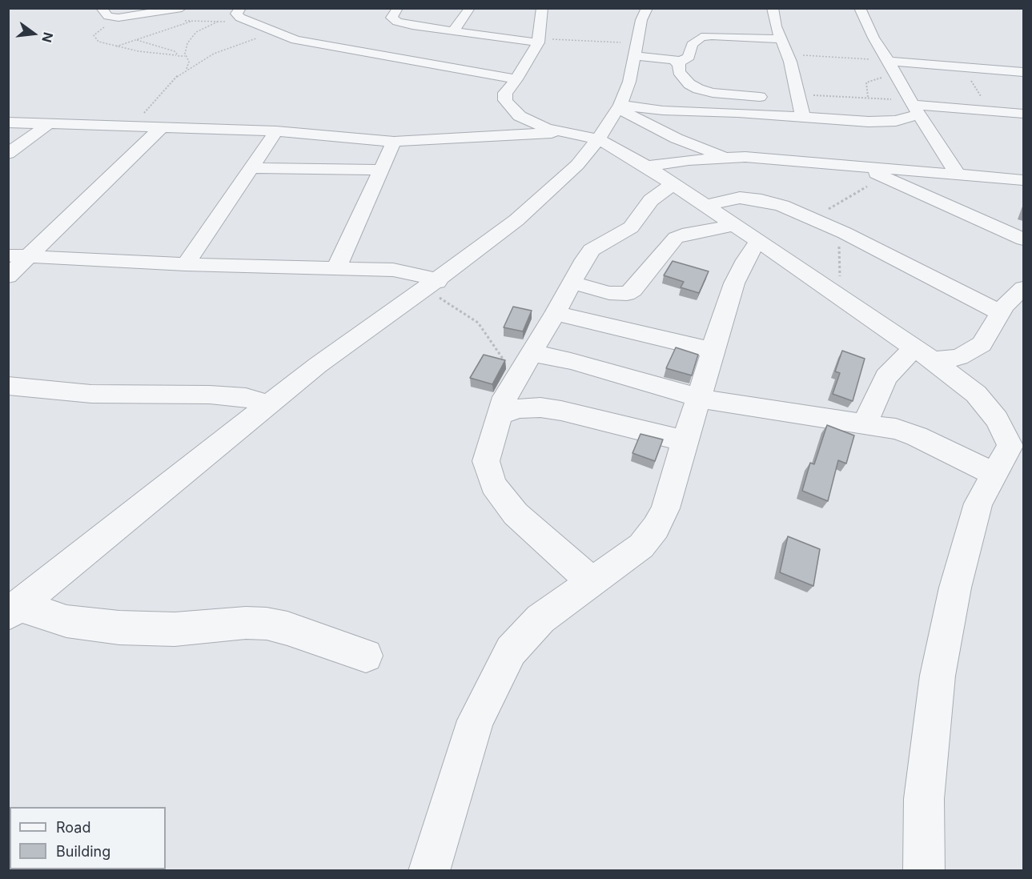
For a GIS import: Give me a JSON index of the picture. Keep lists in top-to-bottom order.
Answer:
{
  "legend": ["Road", "Building"],
  "north": "right"
}
